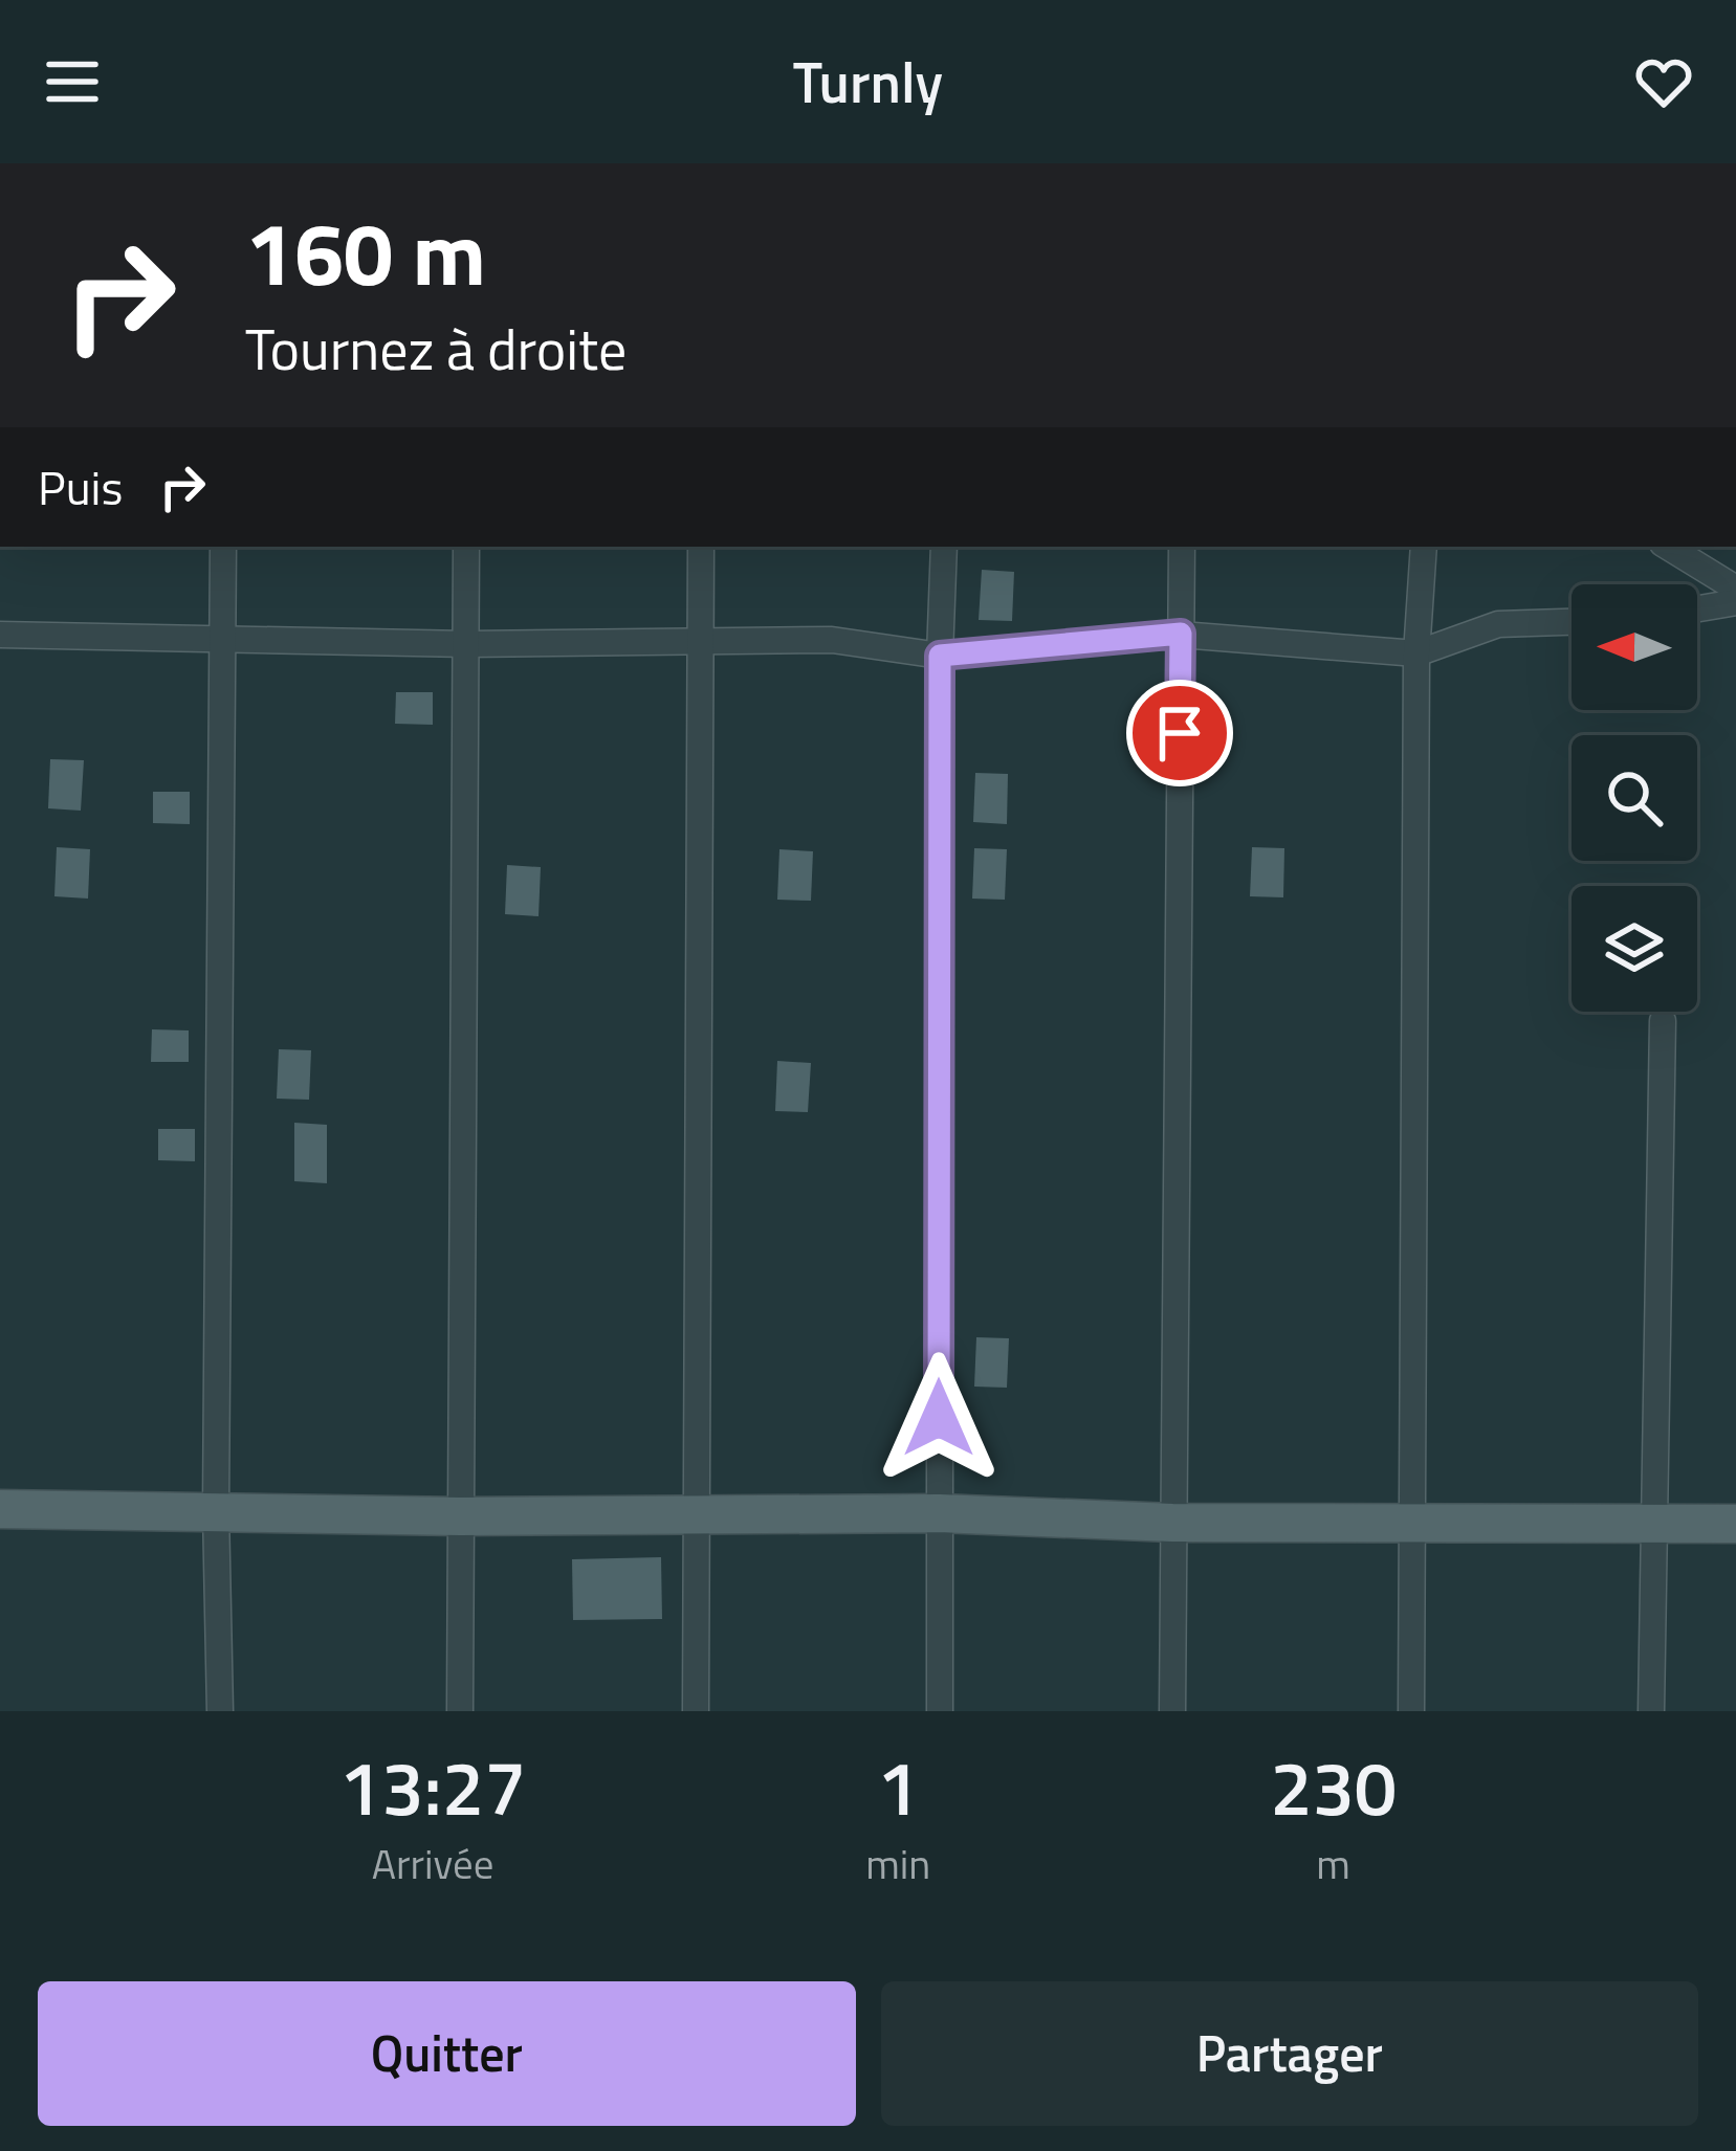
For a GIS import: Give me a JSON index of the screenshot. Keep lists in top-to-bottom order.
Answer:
{
  "north": "left",
  "page": {
    "header": "Turnly",
    "turn": ["160 m", "Tournez à droite"],
    "then": "Puis",
    "eta": [
      "13:27",
      "Arrivée",
      "1",
      "min",
      "230",
      "m"
    ],
    "buttons": ["Quitter", "Partager"]
  }
}
